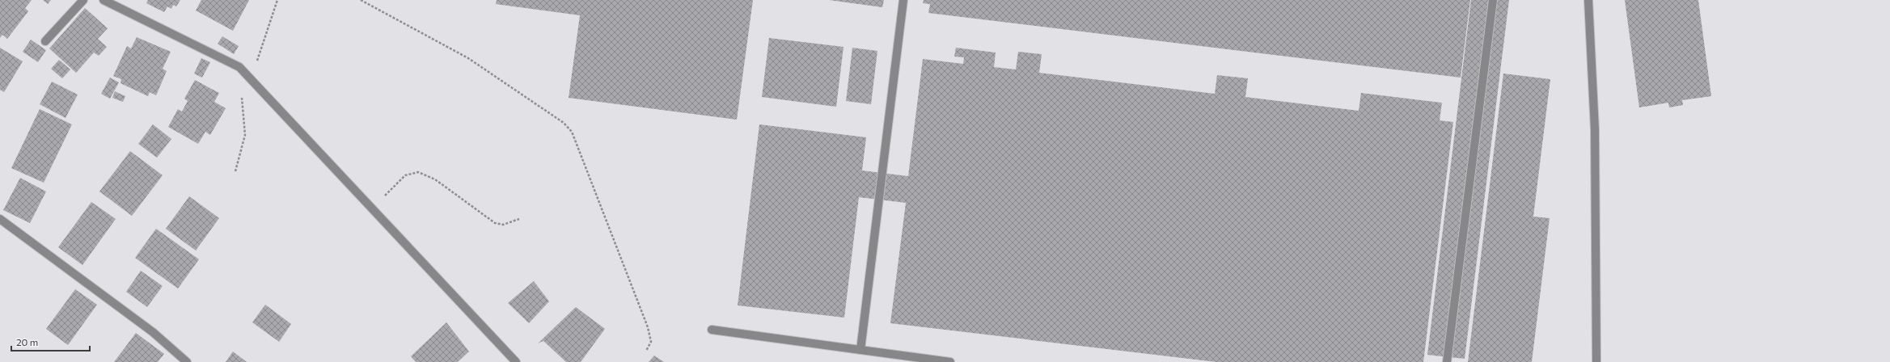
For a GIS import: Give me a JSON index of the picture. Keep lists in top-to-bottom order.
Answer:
{
  "scale_bar": "20 m"
}
